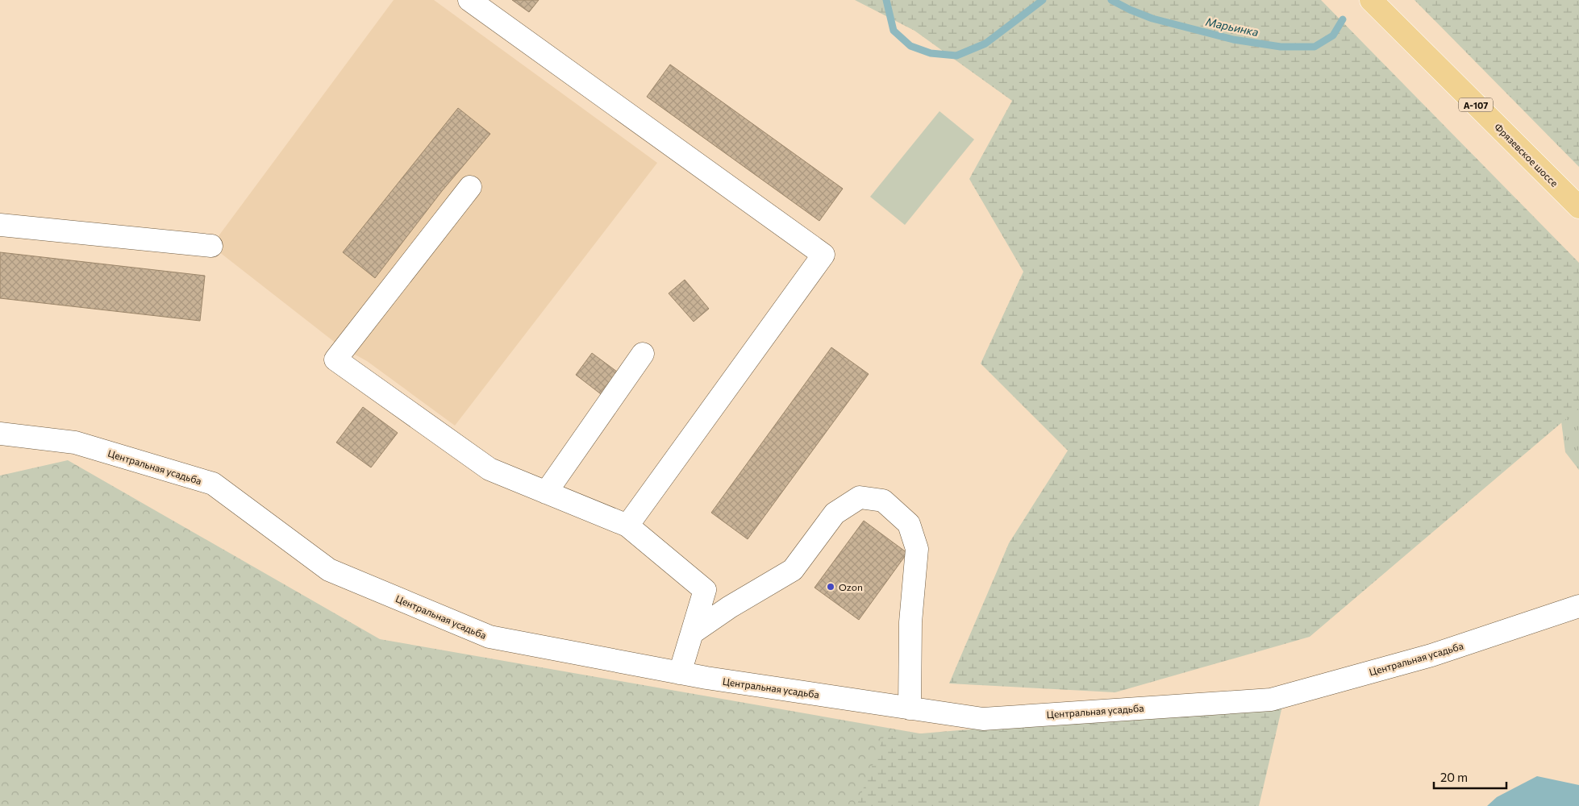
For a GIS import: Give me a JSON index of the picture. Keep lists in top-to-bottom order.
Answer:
{
  "streets": {
    "highway": ["А-107", "Фрязевское шоссе"],
    "street": ["Центральная усадьба"]
  },
  "water": ["Марьинка"],
  "places": ["Ozon"],
  "scale_bar": "20 m"
}
